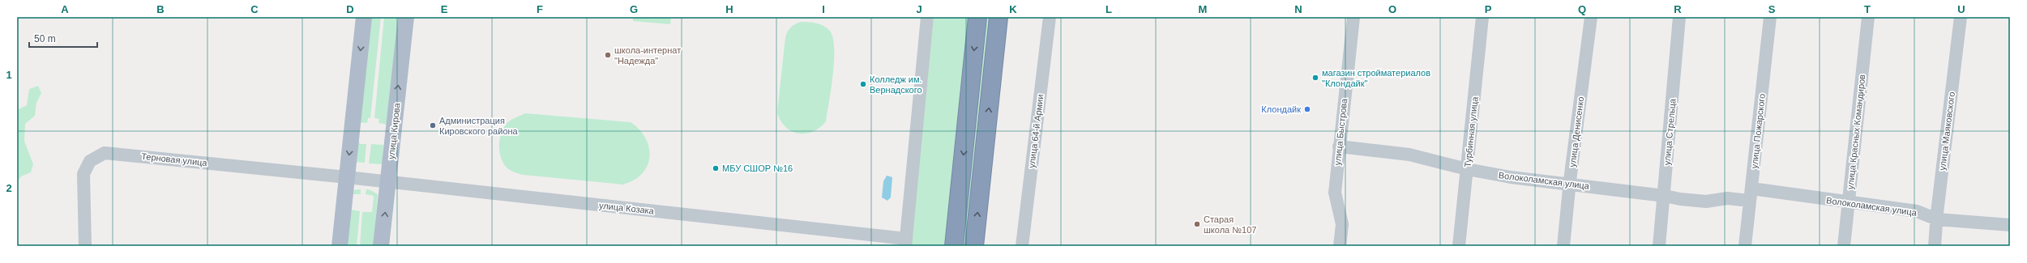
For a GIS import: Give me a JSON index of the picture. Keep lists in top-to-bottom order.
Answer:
{
  "streets": {
    "main road": ["улица Кирова"],
    "street": [
      "улица 64-й Армии",
      "улица Пожарского",
      "улица Маяковского",
      "улица Быстрова",
      "Турбинная улица",
      "улица Денисенко",
      "улица Стрельца",
      "улица Красных Командиров",
      "Терновая улица",
      "Волоколамская улица",
      "улица Козака"
    ]
  },
  "crossings": [
    ["улица Кирова", "улица Козака"],
    ["улица Пожарского", "Волоколамская улица"],
    ["улица Маяковского", "Волоколамская улица"],
    ["улица Быстрова", "Волоколамская улица"],
    ["Турбинная улица", "Волоколамская улица"],
    ["улица Денисенко", "Волоколамская улица"],
    ["улица Стрельца", "Волоколамская улица"],
    ["улица Красных Командиров", "Волоколамская улица"],
    ["Терновая улица", "улица Козака"]
  ],
  "places": [
    "школа-интернат \"Надежда\"",
    "магазин стройматериалов \"Клондайк\"",
    "Колледж им. Вернадского",
    "Клондайк",
    "Администрация Кировского района",
    "МБУ СШОР №16",
    "Старая школа №107"
  ],
  "scale_bar": "50 m",
  "grid": {
    "columns": [
      "A",
      "B",
      "C",
      "D",
      "E",
      "F",
      "G",
      "H",
      "I",
      "J",
      "K",
      "L",
      "M",
      "N",
      "O",
      "P",
      "Q",
      "R",
      "S",
      "T",
      "U"
    ],
    "rows": ["1", "2"]
  }
}
